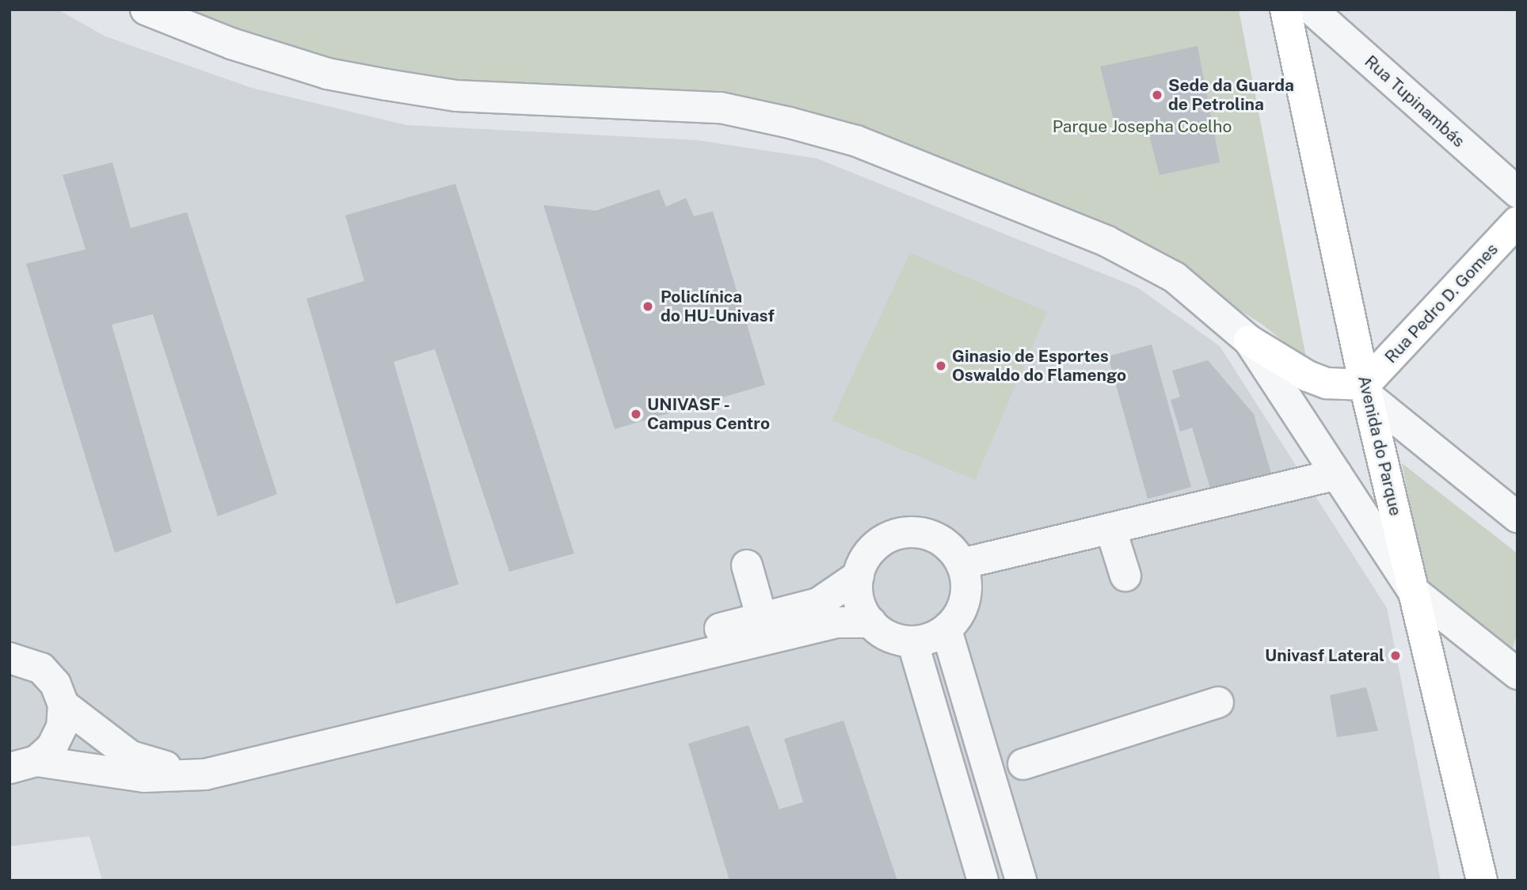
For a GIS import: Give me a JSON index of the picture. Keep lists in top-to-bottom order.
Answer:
{
  "streets": {
    "main road": ["Rua Pedro D. Gomes", "Avenida do Parque"],
    "street": ["Rua Tupinambás"]
  },
  "crossings": [
    ["Rua Pedro D. Gomes", "Avenida do Parque"]
  ],
  "parks": ["Parque Josepha Coelho"],
  "places": [
    "Sede da Guarda de Petrolina",
    "Policlínica do HU-Univasf",
    "Ginasio de Esportes Oswaldo do Flamengo",
    "UNIVASF - Campus Centro",
    "Univasf Lateral"
  ]
}
